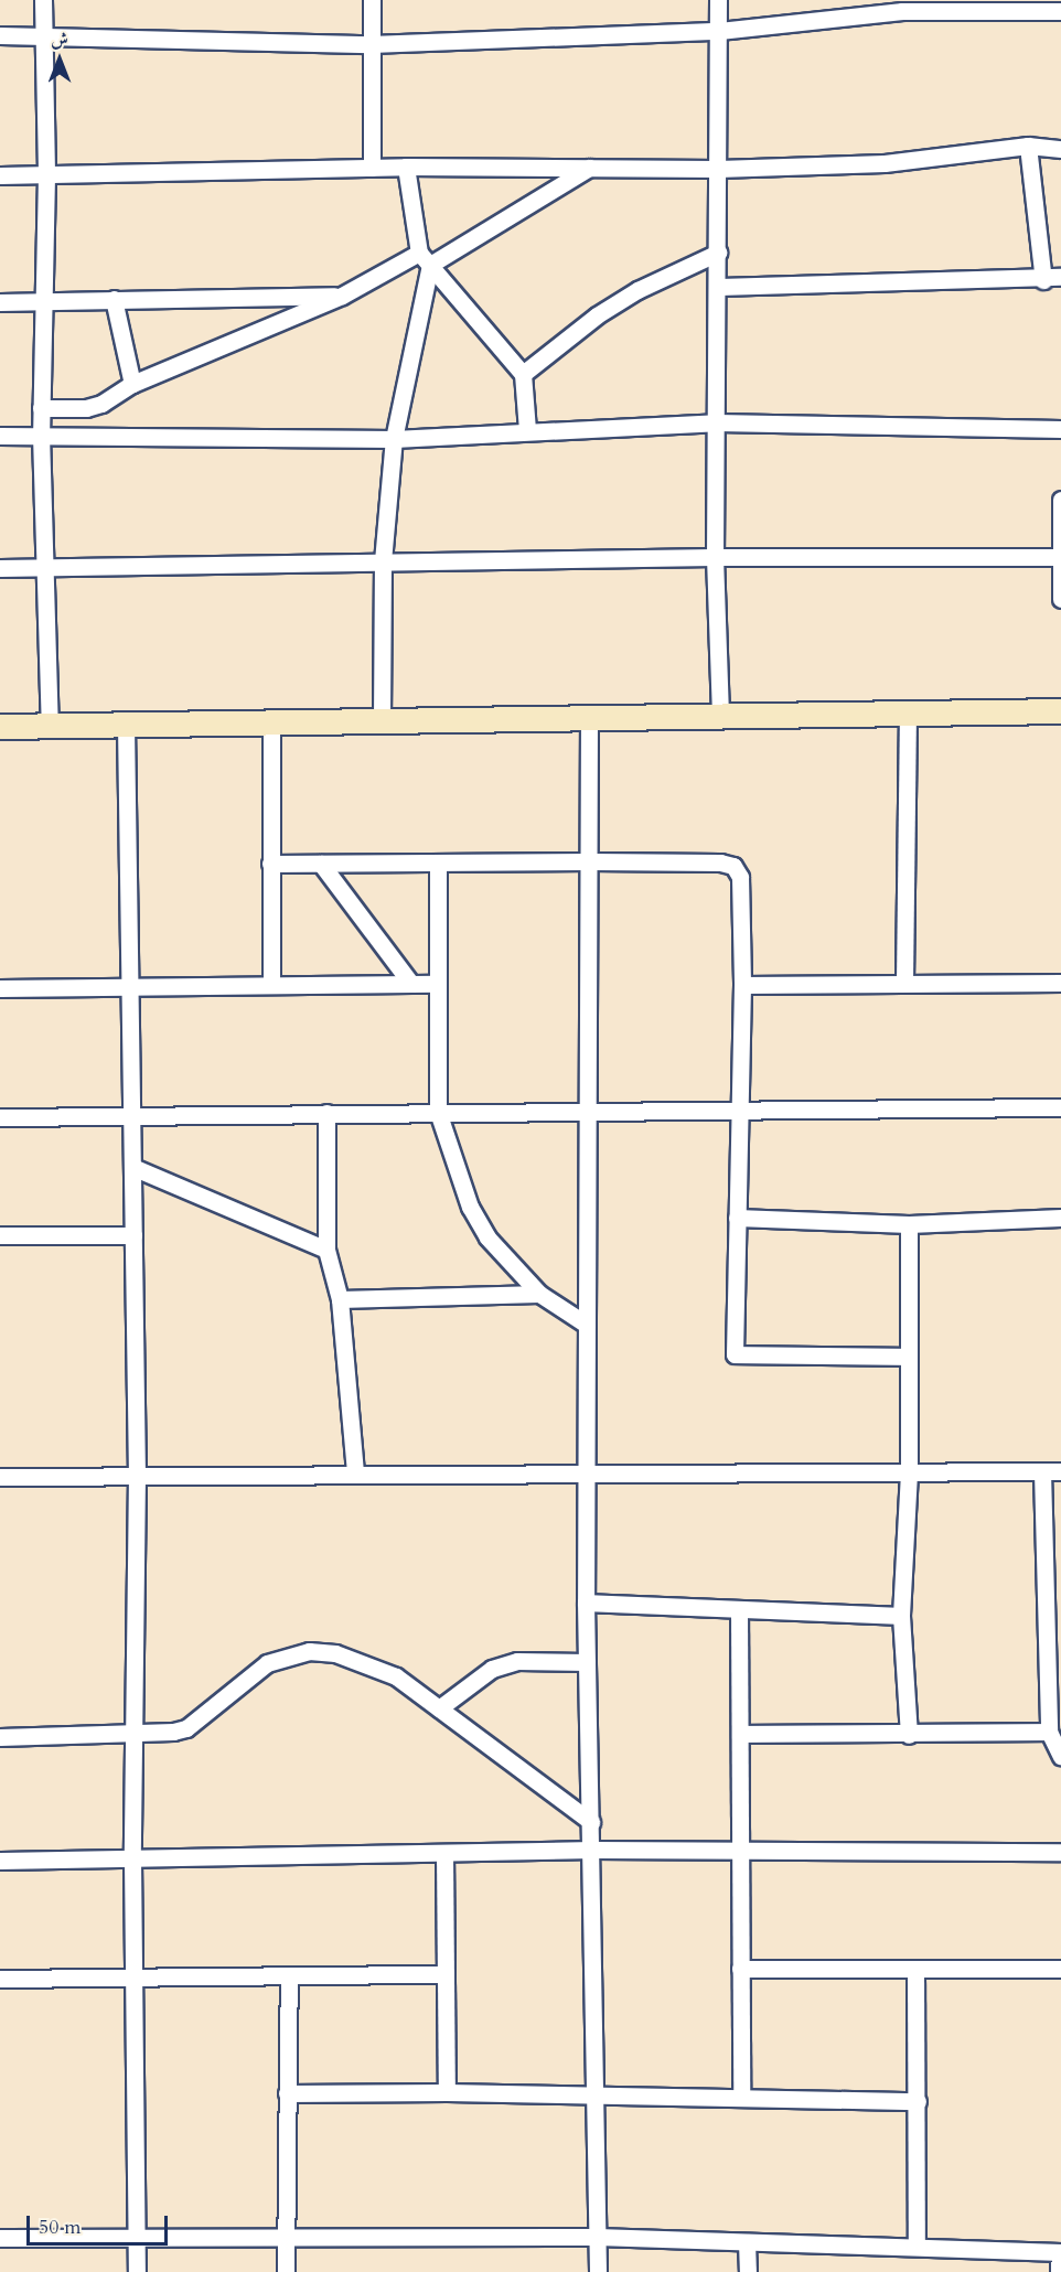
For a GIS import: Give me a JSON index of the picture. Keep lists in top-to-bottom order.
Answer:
{
  "scale_bar": "50 m",
  "north": "top"
}
